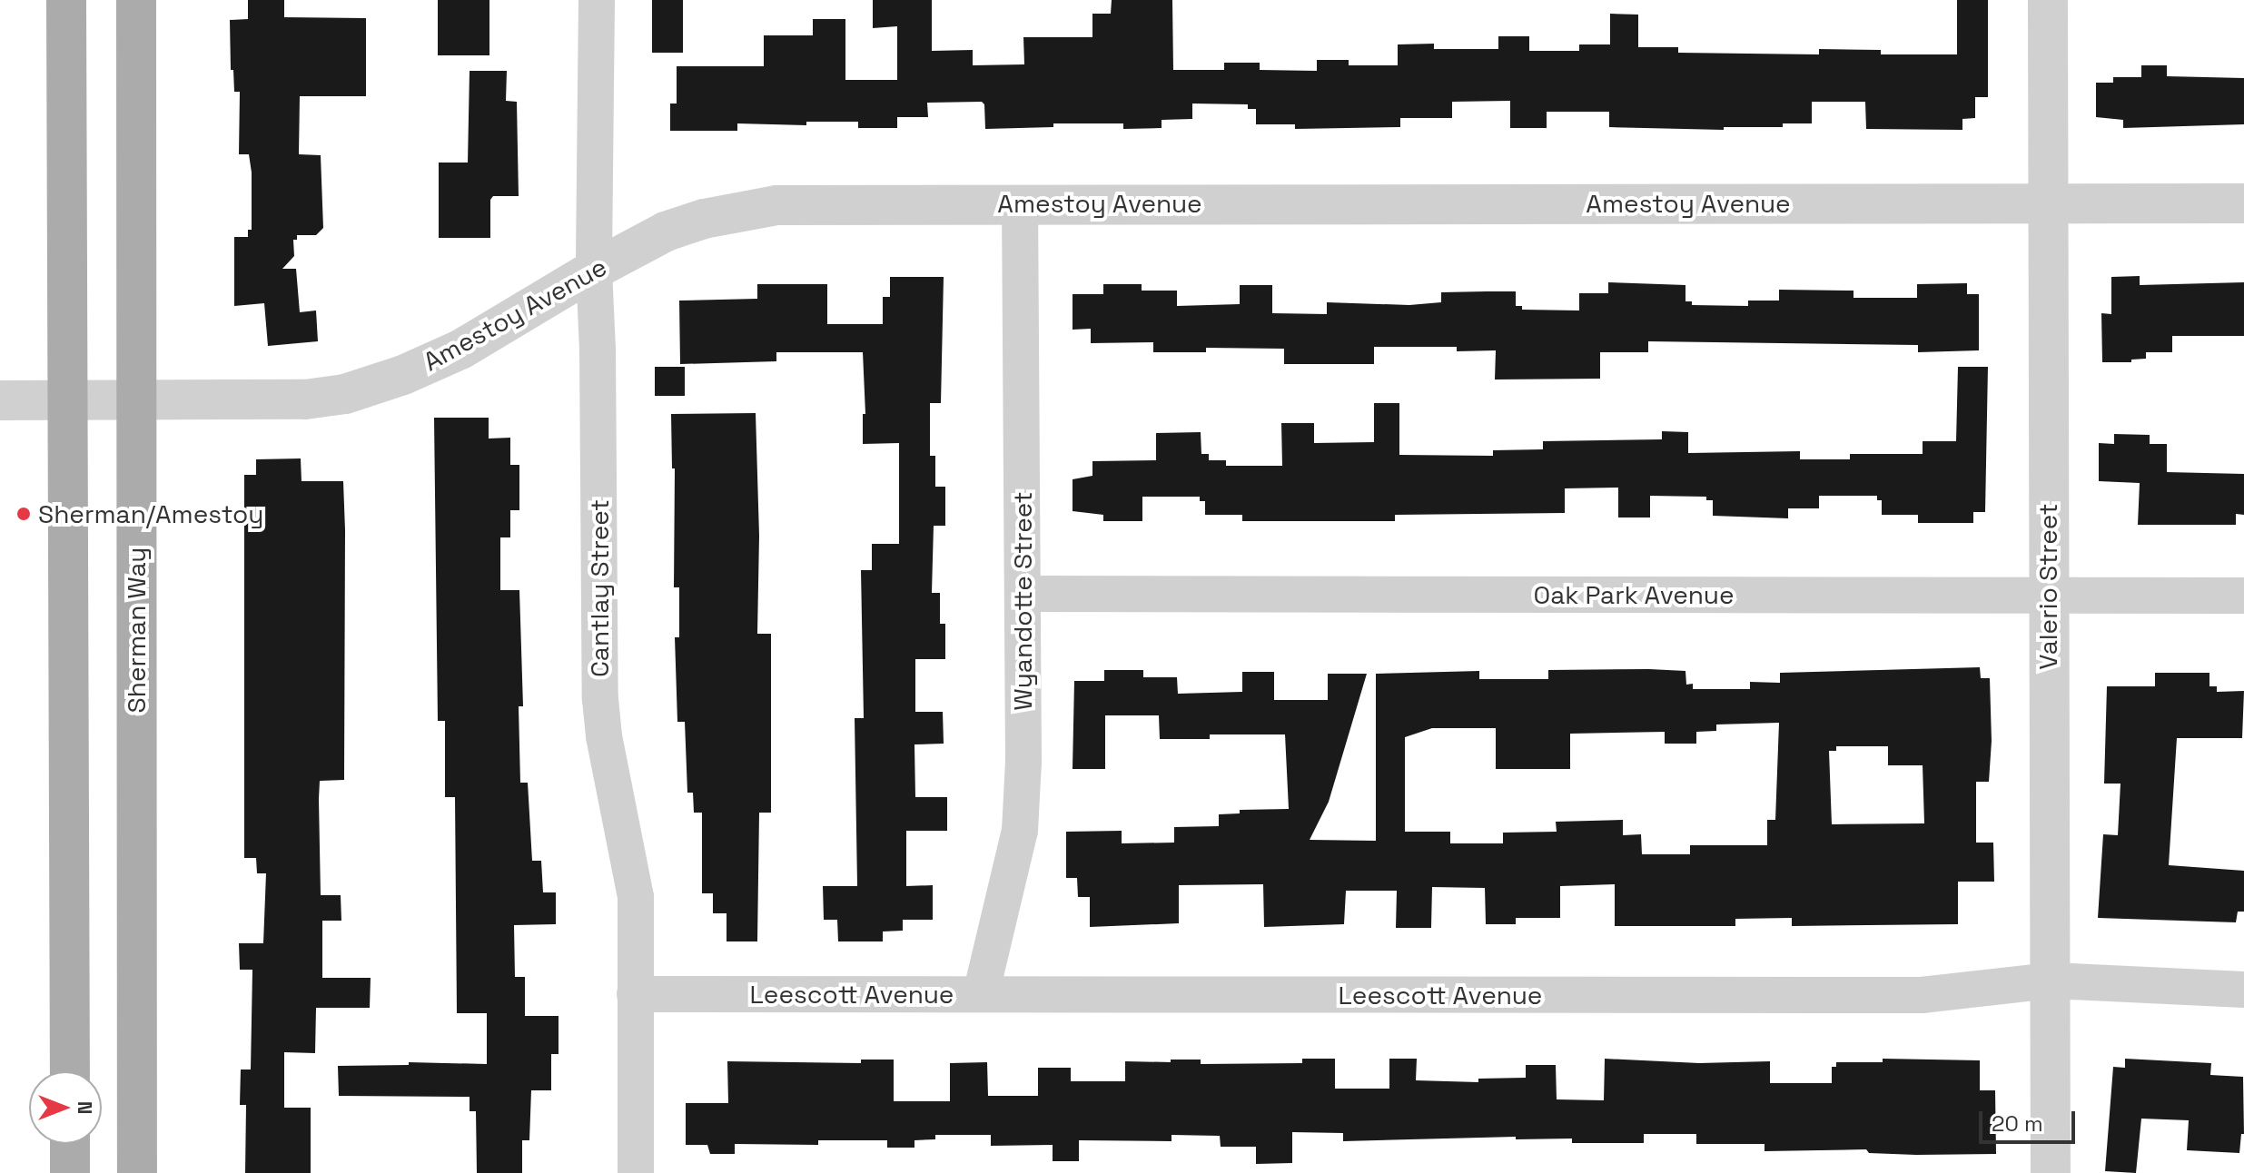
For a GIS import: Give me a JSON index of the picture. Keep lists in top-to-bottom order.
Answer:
{
  "streets": {
    "main road": ["Sherman Way"],
    "street": [
      "Amestoy Avenue",
      "Valerio Street",
      "Cantlay Street",
      "Oak Park Avenue",
      "Wyandotte Street",
      "Leescott Avenue"
    ]
  },
  "crossings": [
    ["Amestoy Avenue", "Valerio Street"],
    ["Amestoy Avenue", "Cantlay Street"],
    ["Amestoy Avenue", "Wyandotte Street"],
    ["Amestoy Avenue", "Sherman Way"],
    ["Valerio Street", "Oak Park Avenue"],
    ["Valerio Street", "Leescott Avenue"],
    ["Cantlay Street", "Leescott Avenue"],
    ["Oak Park Avenue", "Wyandotte Street"],
    ["Wyandotte Street", "Leescott Avenue"]
  ],
  "places": ["Sherman/Amestoy"],
  "scale_bar": "20 m",
  "north": "right"
}
